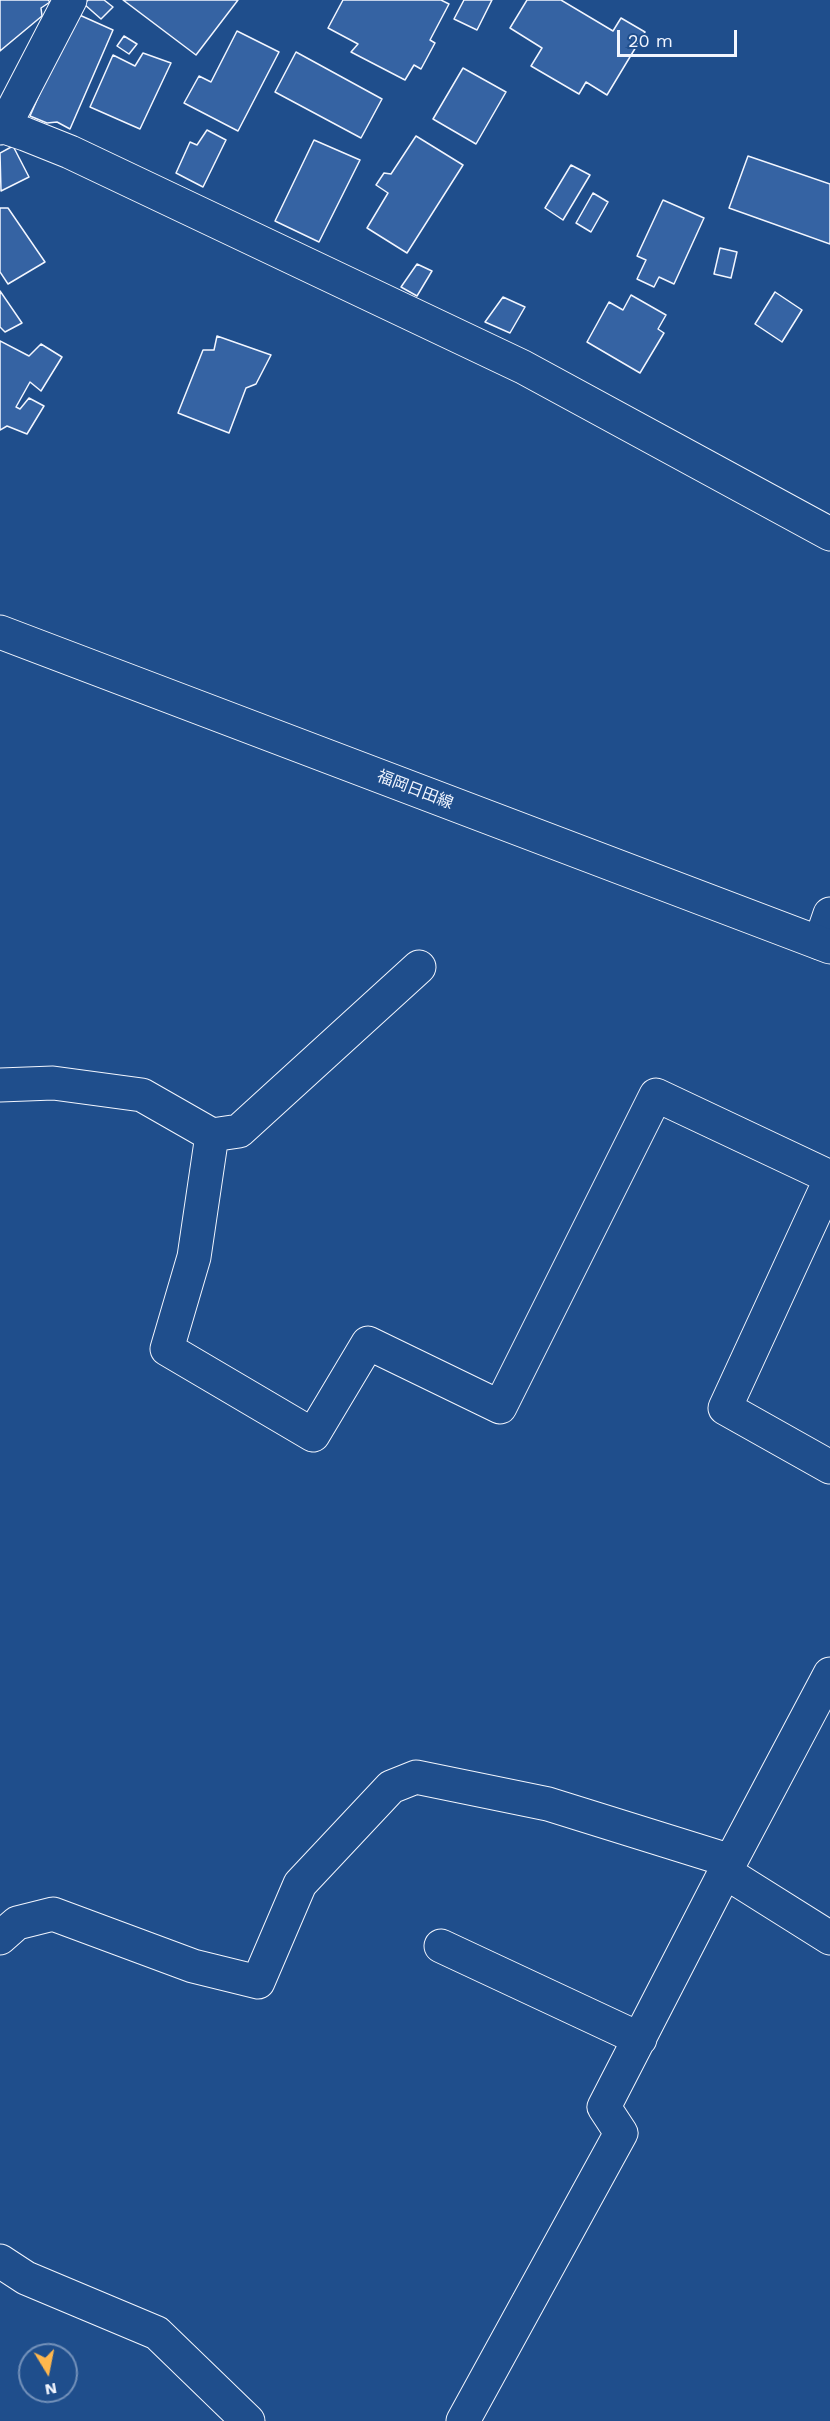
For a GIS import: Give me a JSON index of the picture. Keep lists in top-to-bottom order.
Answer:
{
  "streets": {
    "street": ["福岡日田線"]
  },
  "scale_bar": "20 m",
  "north": "bottom"
}
